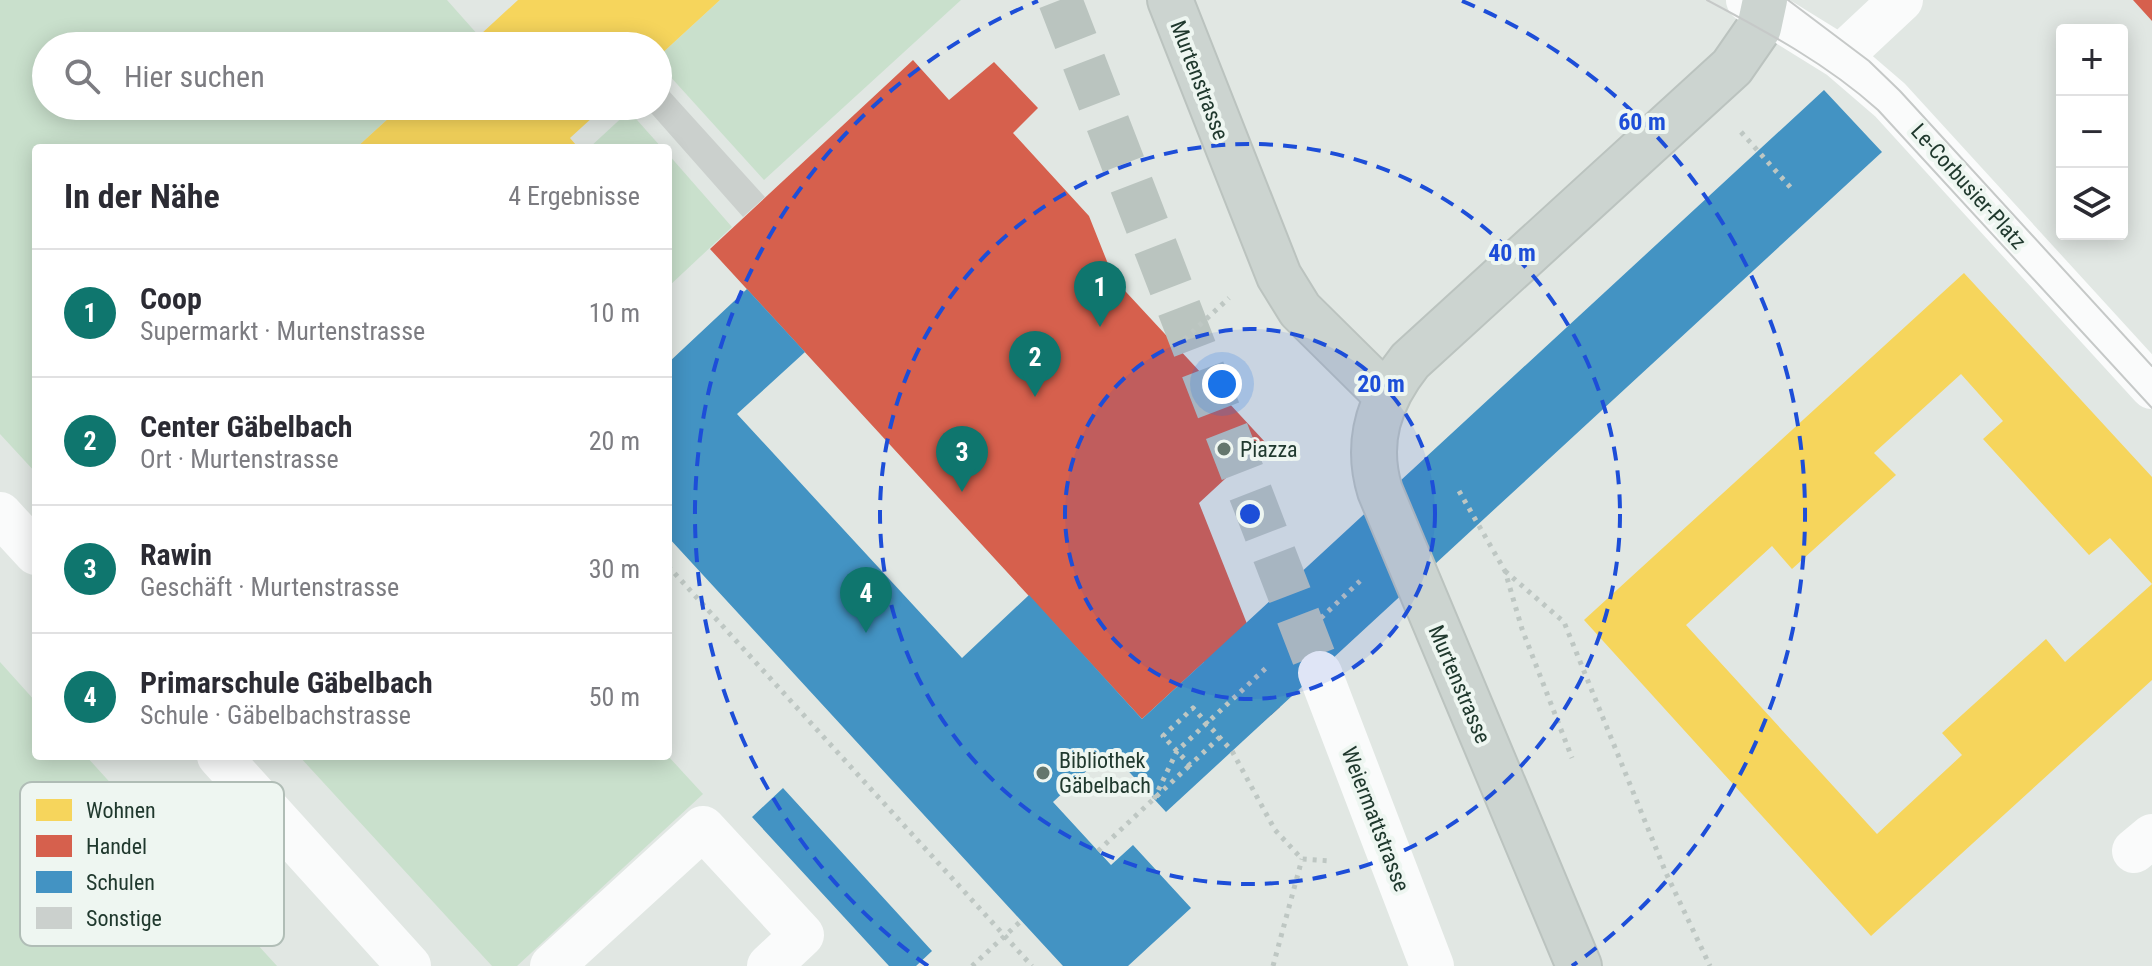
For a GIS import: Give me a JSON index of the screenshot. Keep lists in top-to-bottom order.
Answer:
{
  "streets": {
    "main road": ["Murtenstrasse"],
    "street": ["Le-Corbusier-Platz", "Weiermattstrasse"]
  },
  "crossings": [
    ["Murtenstrasse", "Le-Corbusier-Platz"]
  ],
  "places": ["Piazza", "Bibliothek Gäbelbach"],
  "legend": [
    "Wohnen",
    "Handel",
    "Schulen",
    "Sonstige"
  ],
  "page": {
    "map_buttons": ["+", "−"],
    "search": "Hier suchen",
    "heading": ["In der Nähe", "4 Ergebnisse"],
    "list": [
      {
        "mark": "1",
        "name": "Coop",
        "note": "Supermarkt · Murtenstrasse",
        "value": "10 m"
      },
      {
        "mark": "2",
        "name": "Center Gäbelbach",
        "note": "Ort · Murtenstrasse",
        "value": "20 m"
      },
      {
        "mark": "3",
        "name": "Rawin",
        "note": "Geschäft · Murtenstrasse",
        "value": "30 m"
      },
      {
        "mark": "4",
        "name": "Primarschule Gäbelbach",
        "note": "Schule · Gäbelbachstrasse",
        "value": "50 m"
      }
    ],
    "pins": [
      "1",
      "2",
      "3",
      "4"
    ]
  },
  "rings": ["60 m", "40 m", "20 m"]
}
